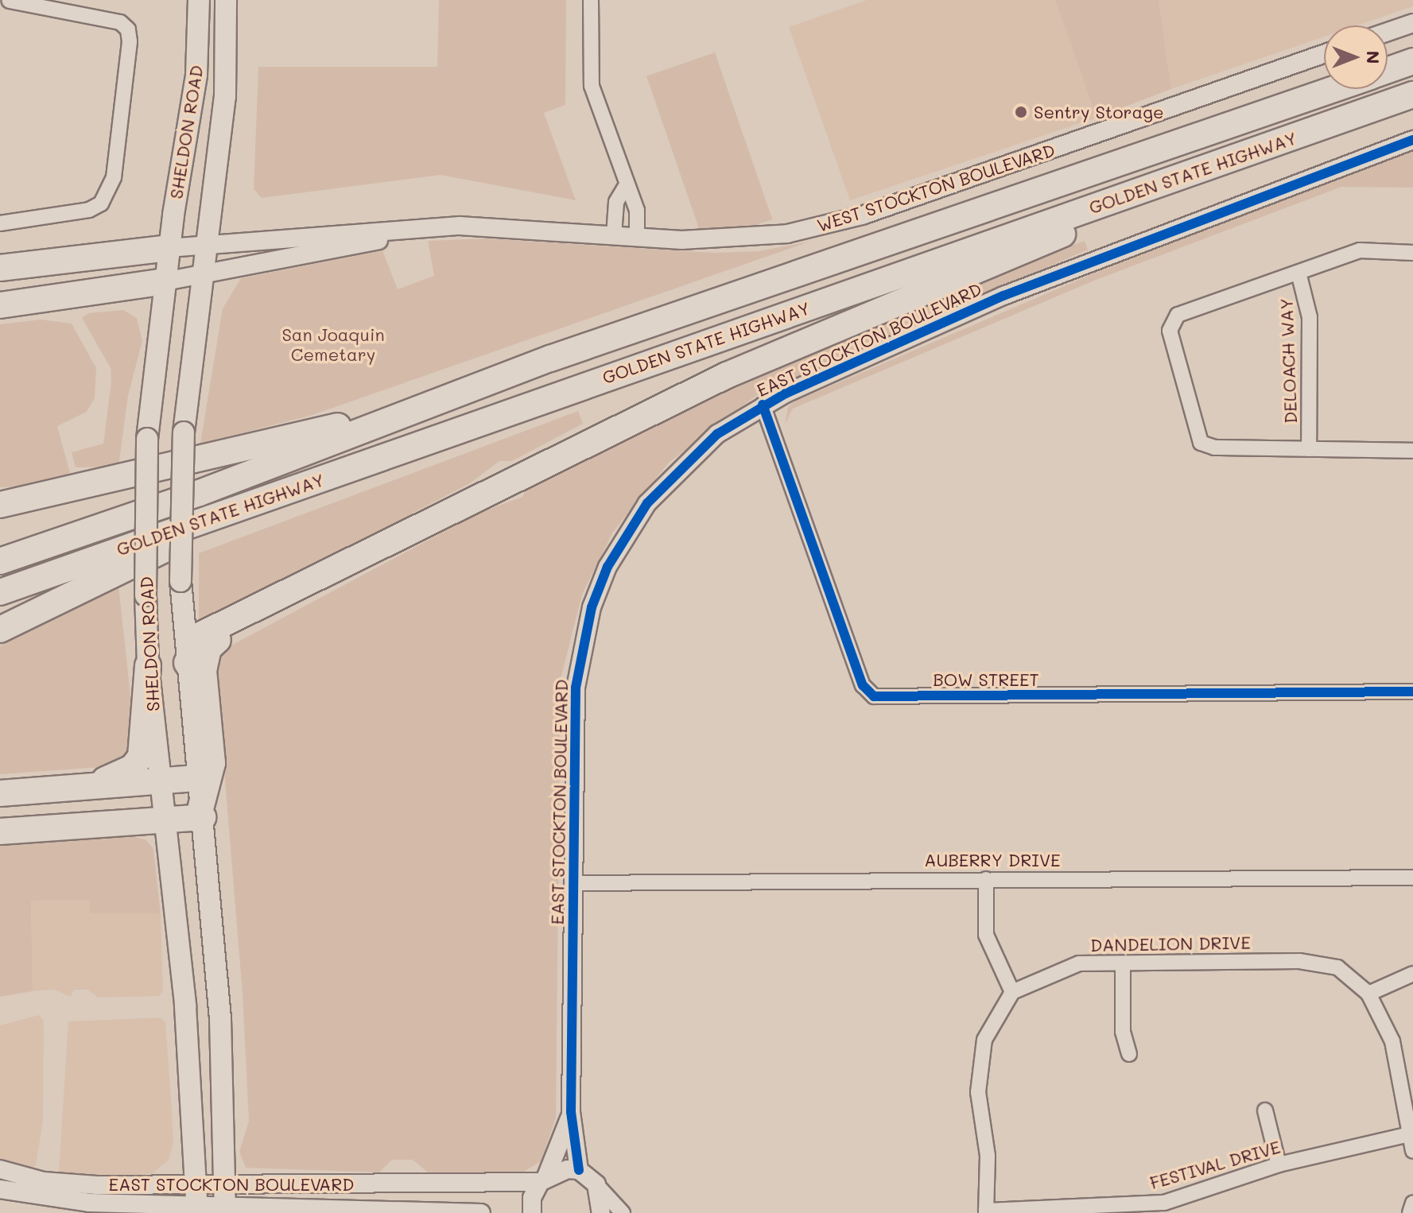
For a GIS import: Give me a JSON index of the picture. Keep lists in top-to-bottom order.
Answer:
{
  "streets": {
    "highway": ["GOLDEN STATE HIGHWAY"],
    "main road": ["SHELDON ROAD"],
    "street": [
      "WEST STOCKTON BOULEVARD",
      "EAST STOCKTON BOULEVARD",
      "DELOACH WAY",
      "BOW STREET",
      "AUBERRY DRIVE",
      "DANDELION DRIVE",
      "FESTIVAL DRIVE"
    ]
  },
  "crossings": [
    ["SHELDON ROAD", "WEST STOCKTON BOULEVARD"],
    ["SHELDON ROAD", "EAST STOCKTON BOULEVARD"],
    ["EAST STOCKTON BOULEVARD", "BOW STREET"],
    ["EAST STOCKTON BOULEVARD", "AUBERRY DRIVE"],
    ["DANDELION DRIVE", "FESTIVAL DRIVE"]
  ],
  "parks": ["San Joaquin Cemetary"],
  "places": ["Sentry Storage"],
  "north": "right"
}
